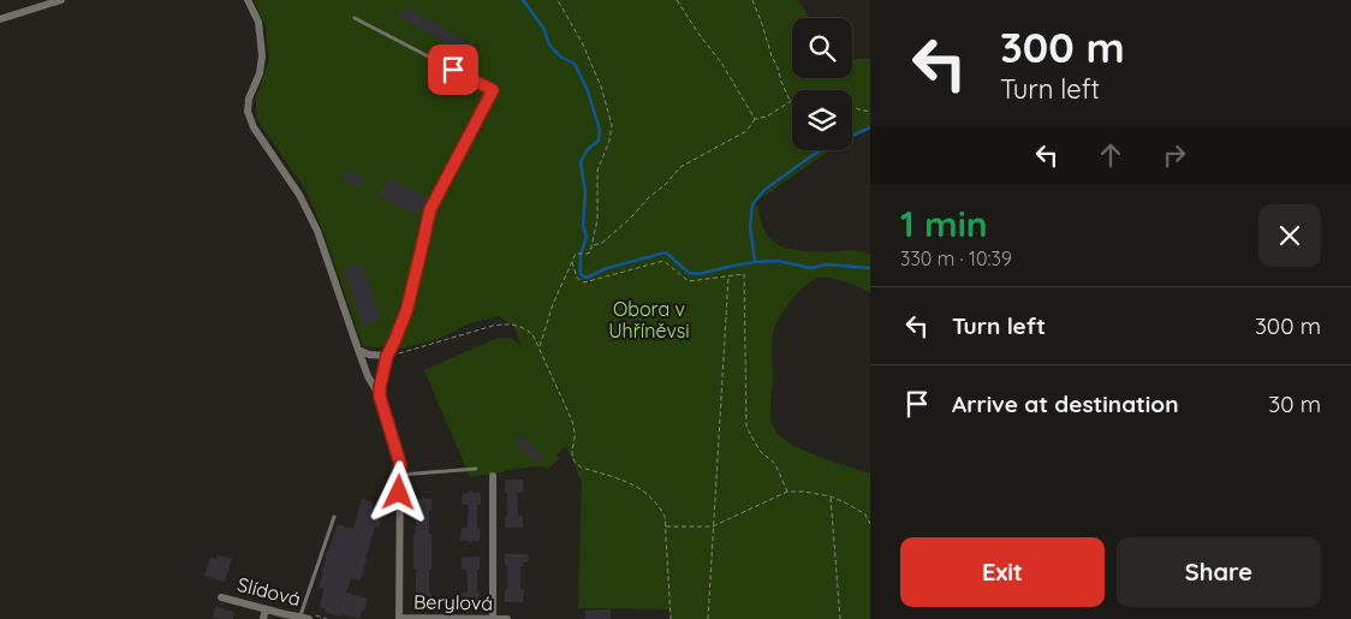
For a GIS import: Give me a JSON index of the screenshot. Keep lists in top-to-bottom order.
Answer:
{
  "streets": {
    "street": ["Slídová", "Berylová"]
  },
  "parks": ["Obora v Uhříněvsi"],
  "page": {
    "turn": ["300 m", "Turn left"],
    "heading": ["1 min", "330 m · 10:39"],
    "list": [
      {
        "name": "Turn left",
        "value": "300 m"
      },
      {
        "name": "Arrive at destination",
        "value": "30 m"
      }
    ],
    "buttons": ["Exit", "Share"]
  }
}
